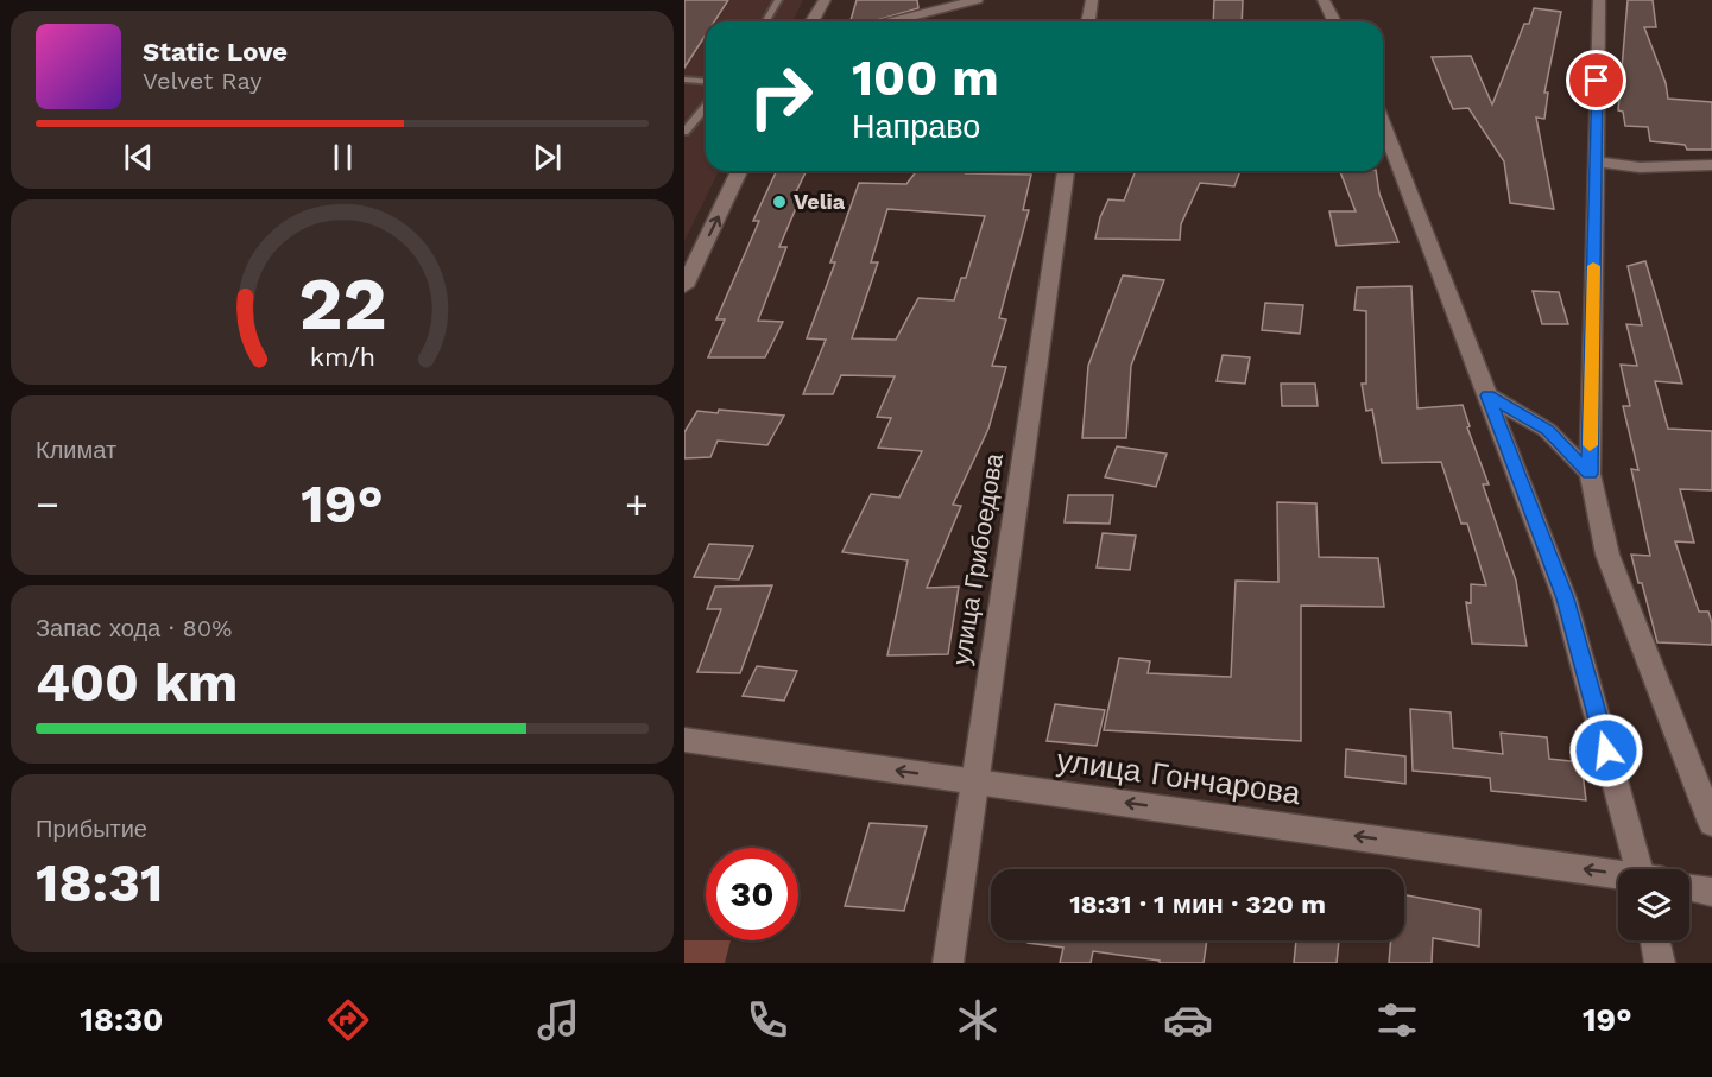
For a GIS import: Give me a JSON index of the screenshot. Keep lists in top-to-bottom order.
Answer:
{
  "streets": {
    "street": ["улица Грибоедова", "улица Гончарова"]
  },
  "crossings": [
    ["улица Грибоедова", "улица Гончарова"]
  ],
  "one_way": ["улица Гончарова"],
  "places": ["Velia"],
  "page": {
    "turn": ["100 m", "Направо"],
    "song": ["Static Love", "Velvet Ray"],
    "tile": [
      "Климат",
      ["Запас хода · 80%", "400 km"],
      ["Прибытие", "18:31"]
    ],
    "heat": ["−", "19°", "+"],
    "limit": "30",
    "trip": "18:31 · 1 мин · 320 m",
    "tabs": ["18:30", "19°"],
    "gauge": ["22", "km/h"]
  }
}
